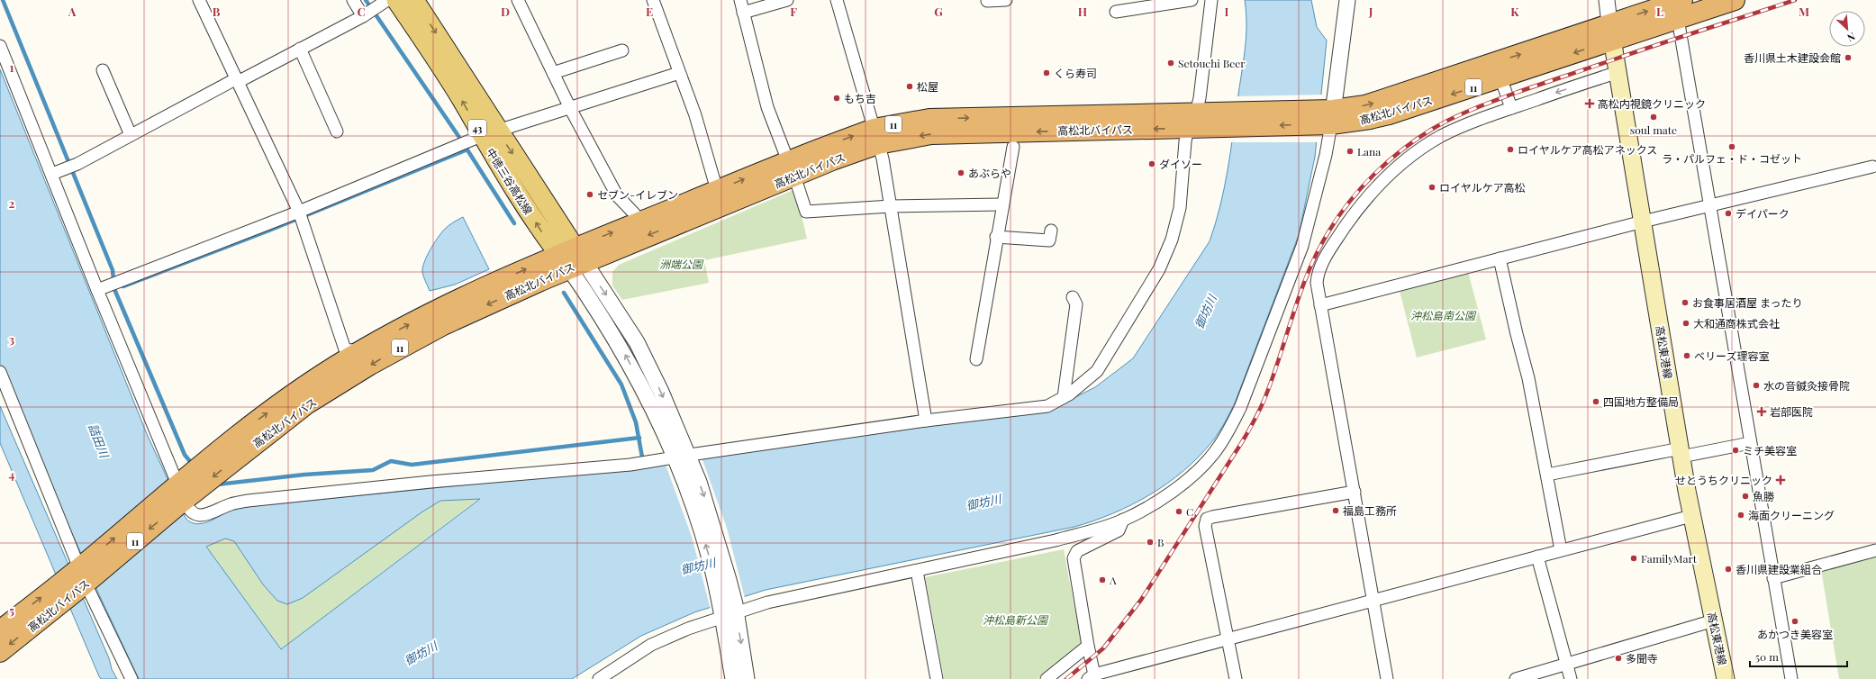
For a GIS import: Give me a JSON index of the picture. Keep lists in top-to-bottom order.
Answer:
{
  "streets": {
    "highway": ["11", "高松北バイパス"],
    "main road": ["43", "中徳三谷高松線", "高松東港線"]
  },
  "crossings": [
    ["高松北バイパス", "中徳三谷高松線"],
    ["高松北バイパス", "高松東港線"]
  ],
  "water": ["御坊川", "詰田川"],
  "parks": ["洲端公園", "沖松島南公園", "沖松島新公園"],
  "places": {
    "other": [
      "香川県土木建設会館",
      "Setouchi Beer",
      "くら寿司",
      "松屋",
      "もち吉",
      "soul mate",
      "ラ・パルフェ・ド・コゼット",
      "ロイヤルケア高松アネックス",
      "Lana",
      "ダイソー",
      "あぶらや",
      "ロイヤルケア高松",
      "セブン-イレブン",
      "デイパーク",
      "お食事居酒屋 まったり",
      "大和通商株式会社",
      "ベリーズ理容室",
      "水の音鍼灸接骨院",
      "四国地方整備局",
      "ミチ美容室",
      "魚勝",
      "福島工務所",
      "C",
      "海面クリーニング",
      "B",
      "FamilyMart",
      "香川県建設業組合",
      "A",
      "あかつき美容室",
      "多聞寺"
    ],
    "health": ["高松内視鏡クリニック", "岩部医院", "せとうちクリニック"]
  },
  "scale_bar": "50 m",
  "north": "bottom right",
  "grid": {
    "columns": [
      "A",
      "B",
      "C",
      "D",
      "E",
      "F",
      "G",
      "H",
      "I",
      "J",
      "K",
      "L",
      "M"
    ],
    "rows": [
      "1",
      "2",
      "3",
      "4",
      "5"
    ]
  }
}
